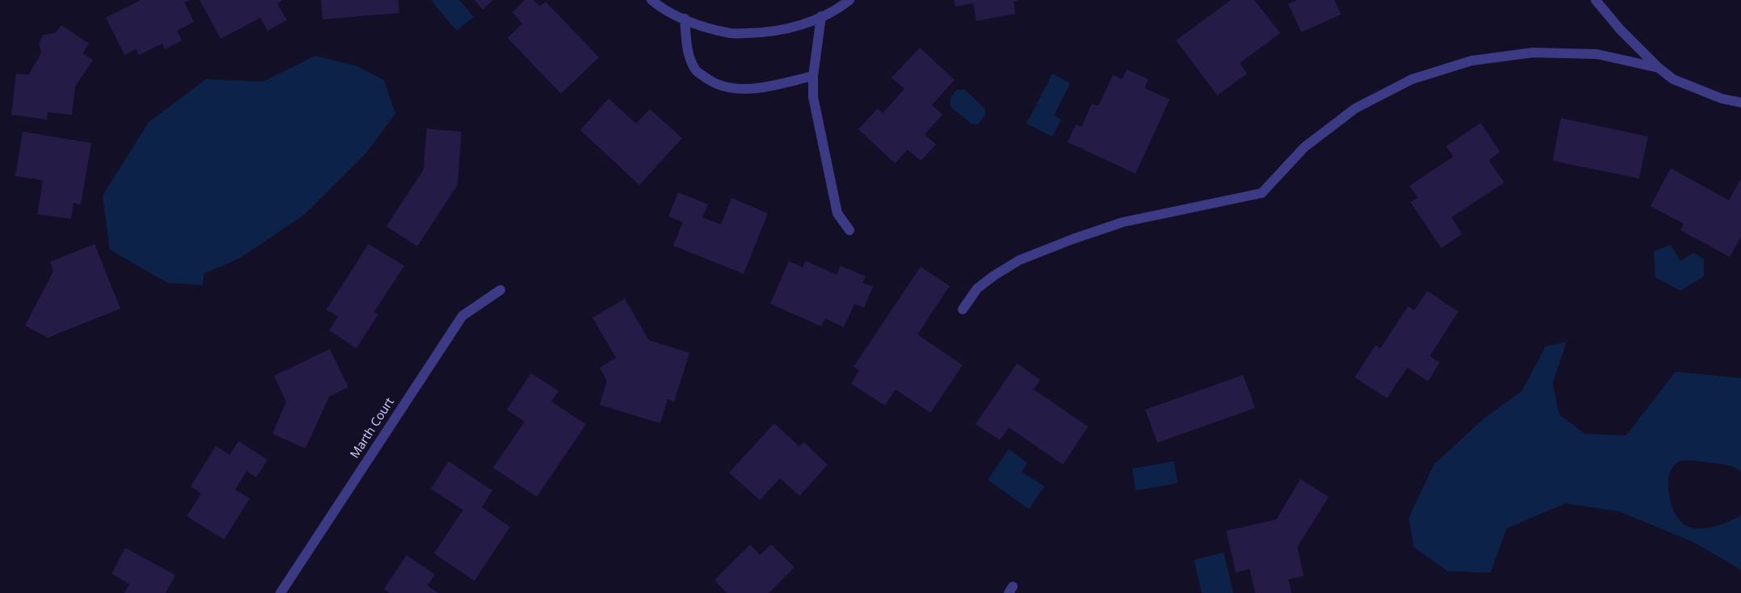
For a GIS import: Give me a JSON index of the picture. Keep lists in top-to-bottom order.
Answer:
{
  "streets": {
    "street": ["Marth Court"]
  }
}
